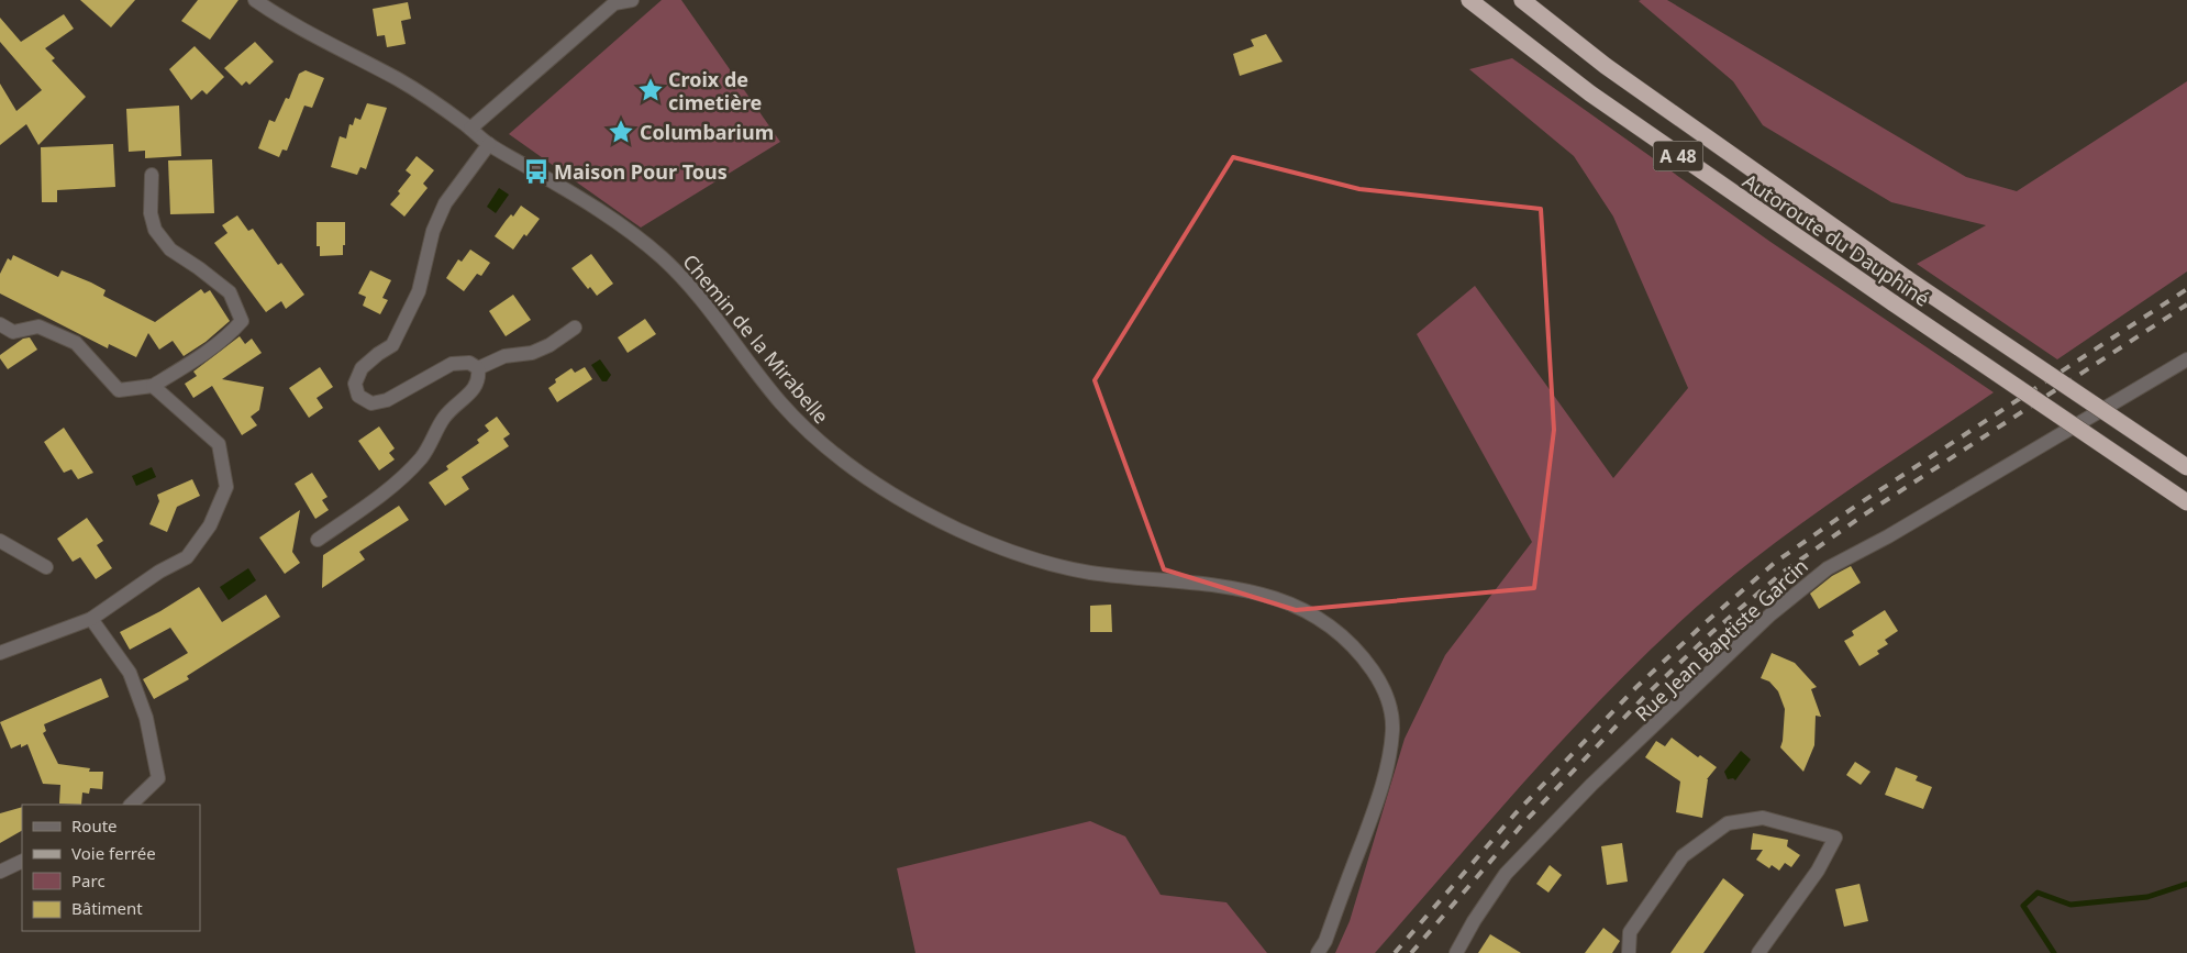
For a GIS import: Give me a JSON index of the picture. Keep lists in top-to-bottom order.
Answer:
{
  "streets": {
    "highway": ["A 48", "Autoroute du Dauphiné"],
    "street": ["Chemin de la Mirabelle", "Rue Jean Baptiste Garcin"]
  },
  "places": {
    "place": ["Croix de cimetière", "Columbarium"],
    "bus stop": ["Maison Pour Tous"]
  },
  "legend": [
    "Route",
    "Voie ferrée",
    "Parc",
    "Bâtiment"
  ]
}
